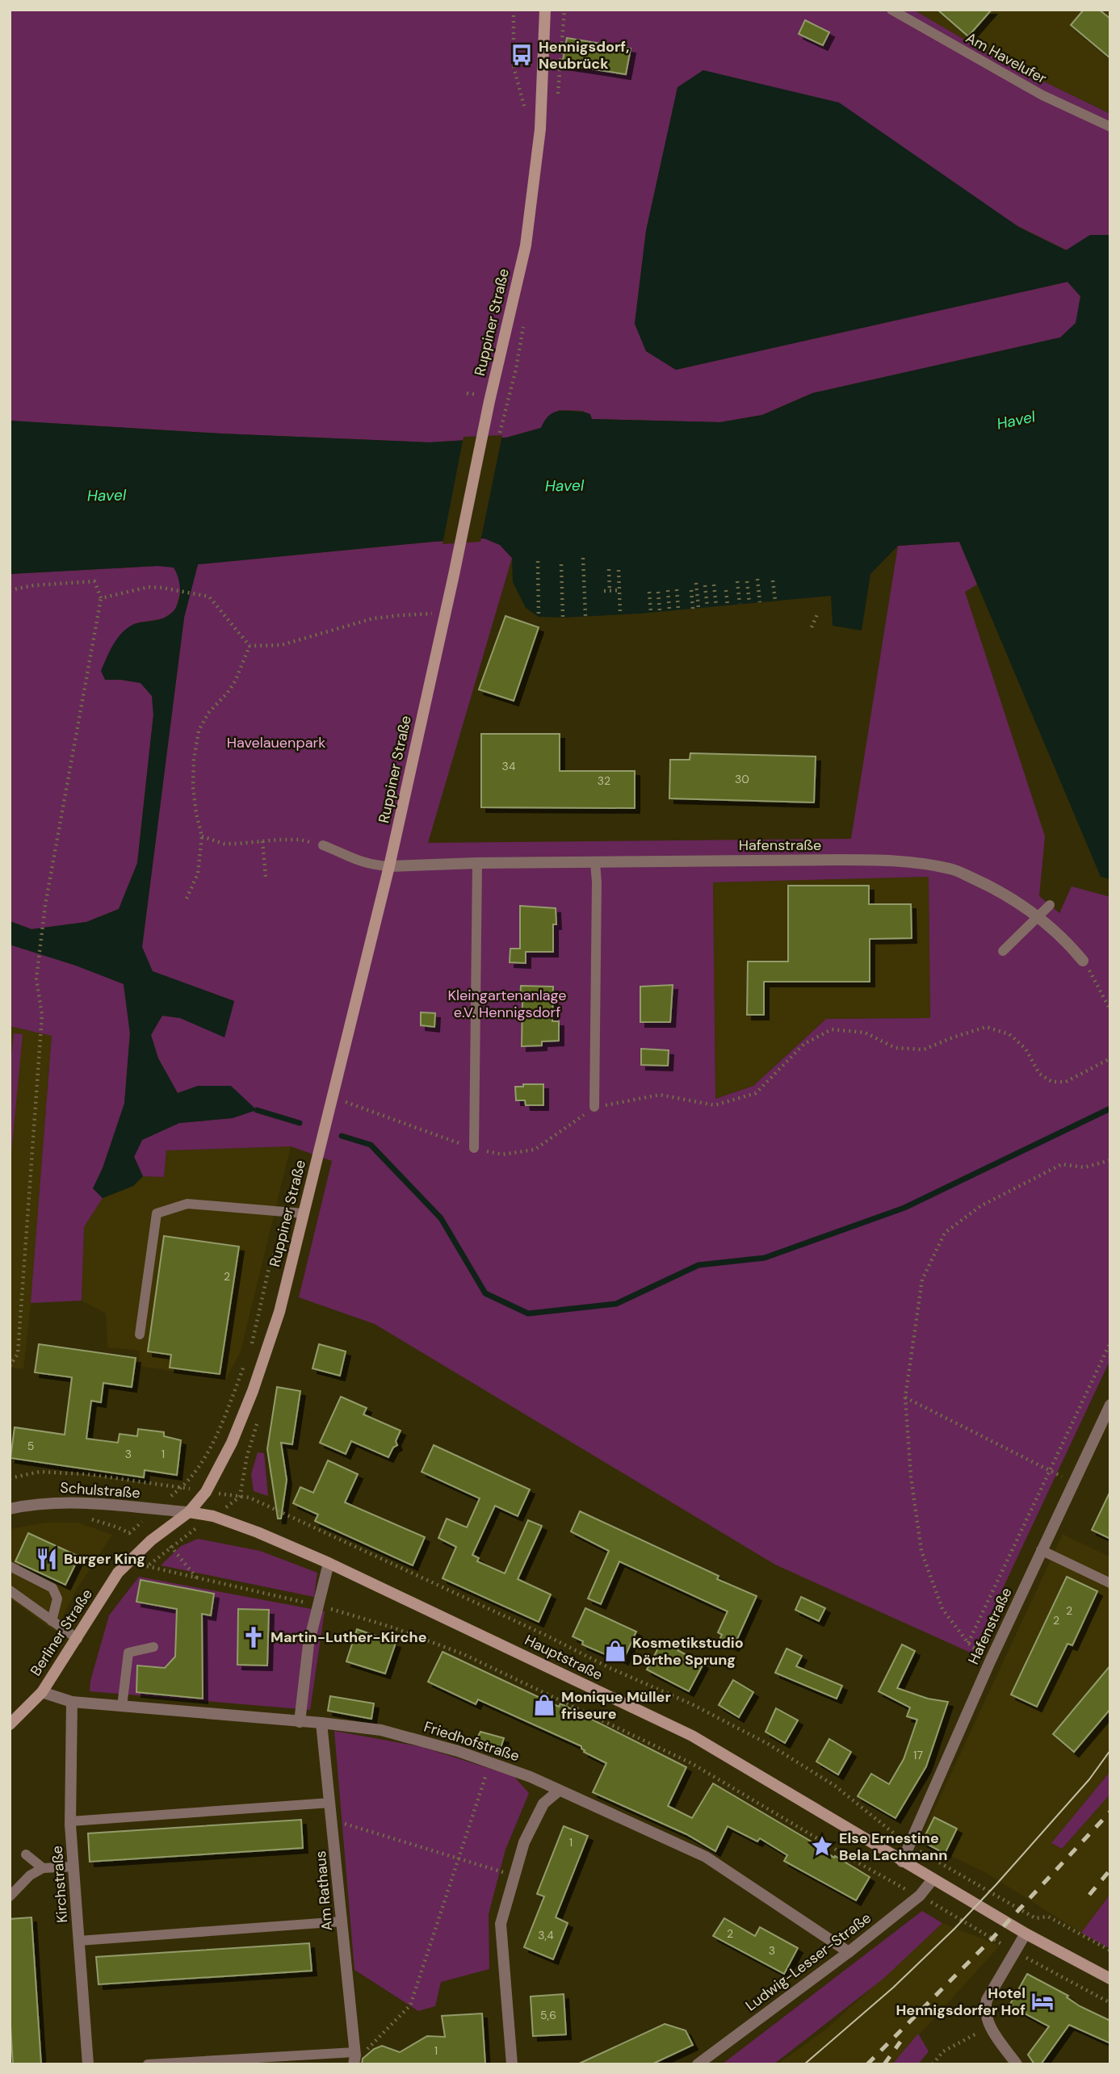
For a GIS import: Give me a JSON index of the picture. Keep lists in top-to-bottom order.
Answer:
{
  "streets": {
    "main road": ["Ruppiner Straße", "Berliner Straße", "Hauptstraße"],
    "street": [
      "Hafenstraße",
      "Schulstraße",
      "Friedhofstraße",
      "Kirchstraße",
      "Am Rathaus",
      "Ludwig-Lesser-Straße"
    ],
    "lane": ["Am Havelufer"]
  },
  "crossings": [
    ["Ruppiner Straße", "Hafenstraße"],
    ["Ruppiner Straße", "Schulstraße"],
    ["Ruppiner Straße", "Berliner Straße"],
    ["Ruppiner Straße", "Hauptstraße"],
    ["Hafenstraße", "Hauptstraße"],
    ["Schulstraße", "Berliner Straße"],
    ["Schulstraße", "Hauptstraße"],
    ["Berliner Straße", "Hauptstraße"],
    ["Berliner Straße", "Friedhofstraße"],
    ["Hauptstraße", "Ludwig-Lesser-Straße"],
    ["Friedhofstraße", "Kirchstraße"],
    ["Friedhofstraße", "Am Rathaus"],
    ["Friedhofstraße", "Ludwig-Lesser-Straße"]
  ],
  "water": ["Havel"],
  "parks": ["Havelauenpark", "Kleingartenanlage e.V. Hennigsdorf"],
  "places": {
    "bus stop": ["Hennigsdorf, Neubrück"],
    "restaurant": ["Burger King"],
    "church": ["Martin-Luther-Kirche"],
    "shop": ["Kosmetikstudio Dörthe Sprung", "Monique Müller friseure"],
    "place": ["Else Ernestine Bela Lachmann"],
    "hotel": ["Hotel Hennigsdorfer Hof"]
  },
  "house_numbers": [
    "34",
    "30",
    "32",
    "2",
    "5",
    "3",
    "1",
    "2",
    "2",
    "17",
    "1",
    "2",
    "3,4",
    "3",
    "5,6",
    "1"
  ]
}
